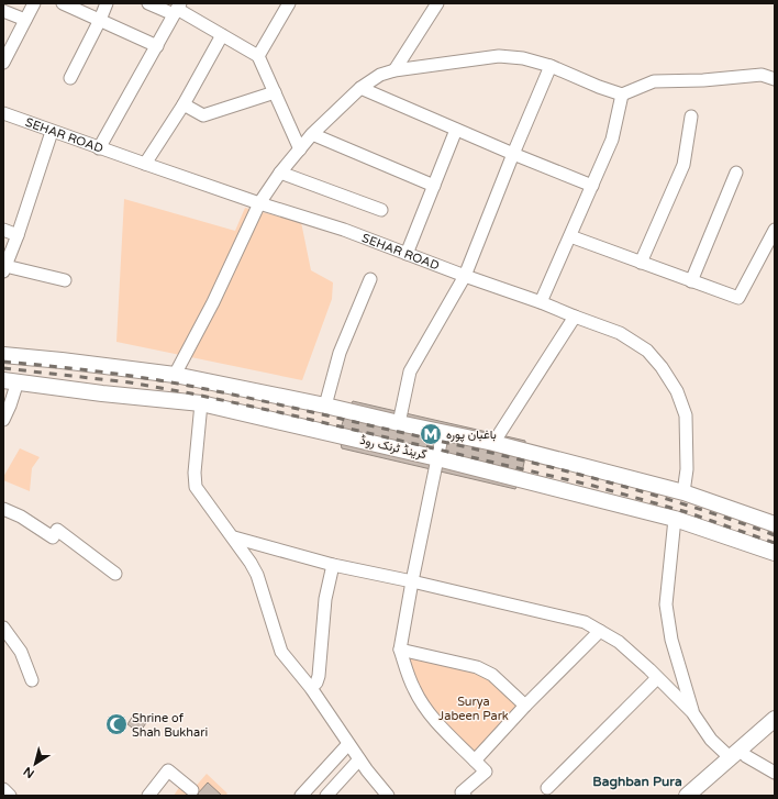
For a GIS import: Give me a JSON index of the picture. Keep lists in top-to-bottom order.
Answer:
{
  "streets": {
    "main road": ["گرینڈ ٹرنک روڈ"],
    "street": ["SEHAR ROAD"]
  },
  "crossings": [
    ["SEHAR ROAD", "گرینڈ ٹرنک روڈ"]
  ],
  "districts": ["Baghban Pura"],
  "parks": ["Surya Jabeen Park"],
  "places": {
    "metro station": ["باغبان پورہ"],
    "mosque": ["Shrine of Shah Bukhari"]
  },
  "north": "bottom left"
}
